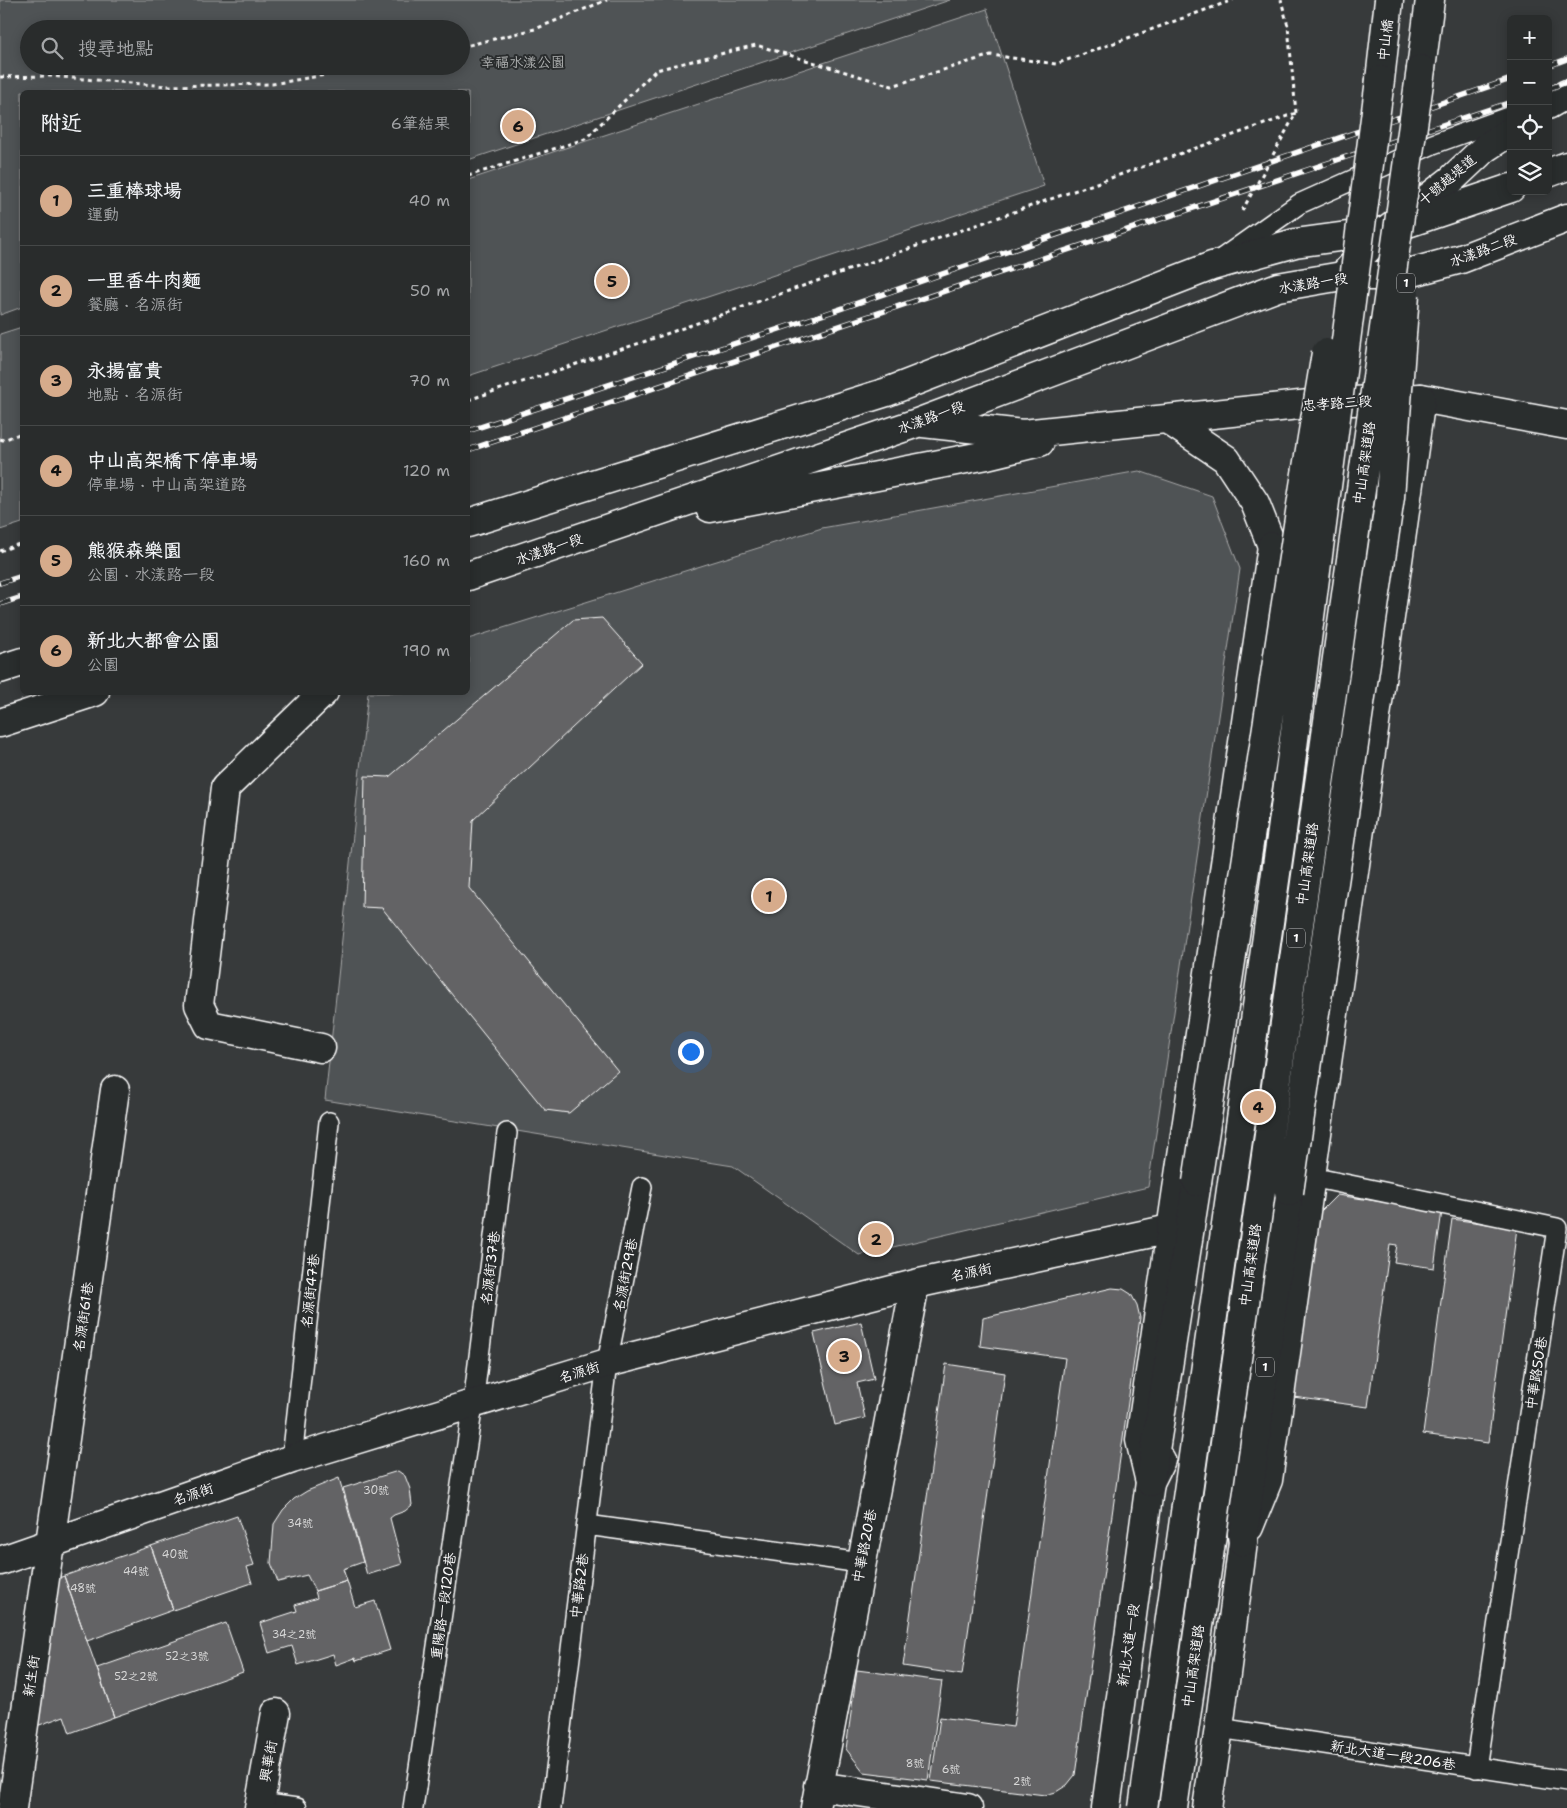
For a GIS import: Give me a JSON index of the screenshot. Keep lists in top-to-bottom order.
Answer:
{
  "streets": {
    "main road": [
      "中山橋",
      "十號越堤道",
      "水漾路二段",
      "水漾路一段",
      "1",
      "忠孝路三段",
      "中山高架道路",
      "名源街",
      "名源街61巷",
      "中華路20巷",
      "新北大道一段",
      "新生街",
      "興華街"
    ],
    "lane": [
      "名源街37巷",
      "名源街29巷",
      "名源街47巷",
      "中華路50巷",
      "中華路2巷",
      "重陽路一段120巷",
      "新北大道一段206巷"
    ]
  },
  "crossings": [
    ["中山橋", "1"],
    ["中山橋", "中山高架道路"],
    ["十號越堤道", "水漾路一段"],
    ["十號越堤道", "1"],
    ["水漾路二段", "水漾路一段"],
    ["水漾路二段", "1"],
    ["水漾路一段", "1"],
    ["1", "忠孝路三段"],
    ["1", "中山高架道路"],
    ["1", "名源街"],
    ["1", "中華路50巷"],
    ["1", "新北大道一段"],
    ["1", "新北大道一段206巷"],
    ["名源街37巷", "名源街"],
    ["名源街37巷", "重陽路一段120巷"],
    ["名源街", "名源街29巷"],
    ["名源街", "名源街47巷"],
    ["名源街", "名源街61巷"],
    ["名源街", "中華路20巷"],
    ["名源街", "中華路2巷"],
    ["名源街", "重陽路一段120巷"],
    ["名源街", "新生街"],
    ["名源街29巷", "中華路2巷"],
    ["名源街61巷", "新生街"],
    ["中華路50巷", "新北大道一段206巷"]
  ],
  "parks": ["幸福水漾公園"],
  "house_numbers": [
    "30號",
    "34號",
    "40號",
    "44號",
    "48號",
    "34之2號",
    "52之3號",
    "52之2號",
    "8號",
    "6號",
    "2號"
  ],
  "page": {
    "map_buttons": ["+", "−"],
    "search": "搜尋地點",
    "heading": ["附近", "6筆結果"],
    "pins": [
      "6",
      "5",
      "1",
      "4",
      "2",
      "3"
    ],
    "list": [
      {
        "mark": "1",
        "name": "三重棒球場",
        "note": "運動",
        "value": "40 m"
      },
      {
        "mark": "2",
        "name": "一里香牛肉麵",
        "note": "餐廳 · 名源街",
        "value": "50 m"
      },
      {
        "mark": "3",
        "name": "永揚富貴",
        "note": "地點 · 名源街",
        "value": "70 m"
      },
      {
        "mark": "4",
        "name": "中山高架橋下停車場",
        "note": "停車場 · 中山高架道路",
        "value": "120 m"
      },
      {
        "mark": "5",
        "name": "熊猴森樂園",
        "note": "公園 · 水漾路一段",
        "value": "160 m"
      },
      {
        "mark": "6",
        "name": "新北大都會公園",
        "note": "公園",
        "value": "190 m"
      }
    ]
  }
}
